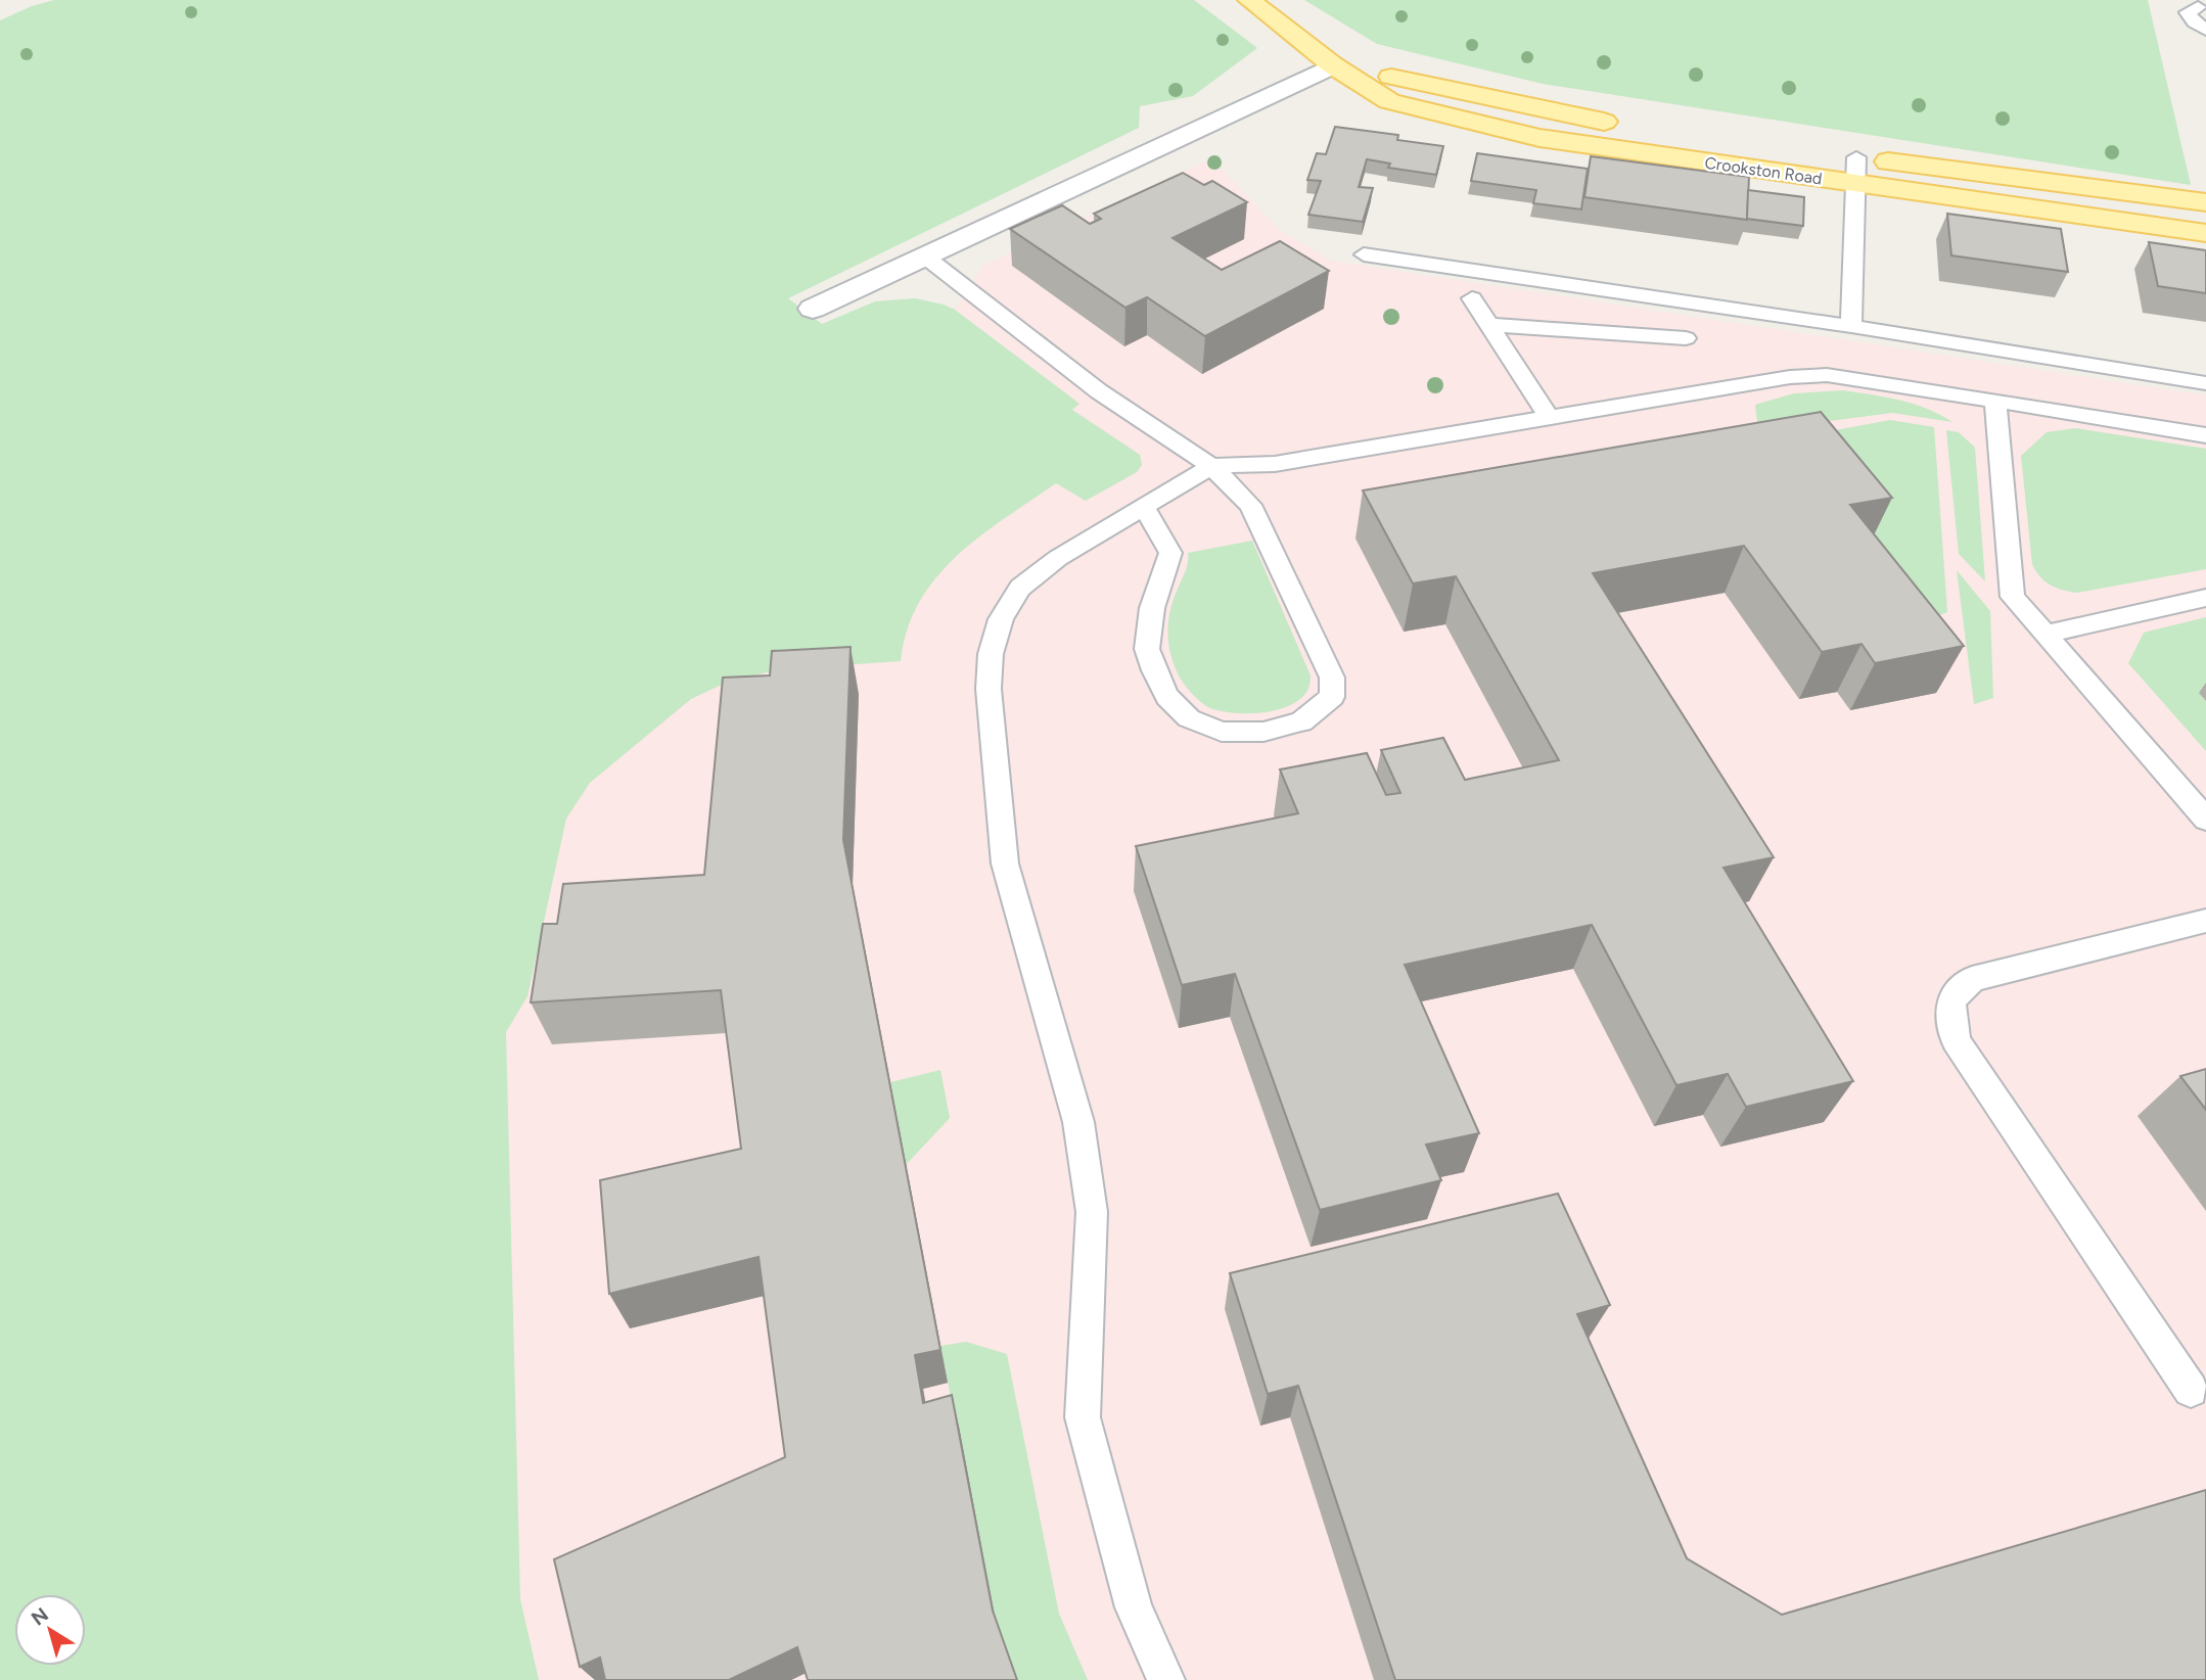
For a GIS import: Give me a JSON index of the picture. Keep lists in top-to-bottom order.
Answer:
{
  "streets": {
    "main road": ["Crookston Road"]
  },
  "north": "top left"
}
